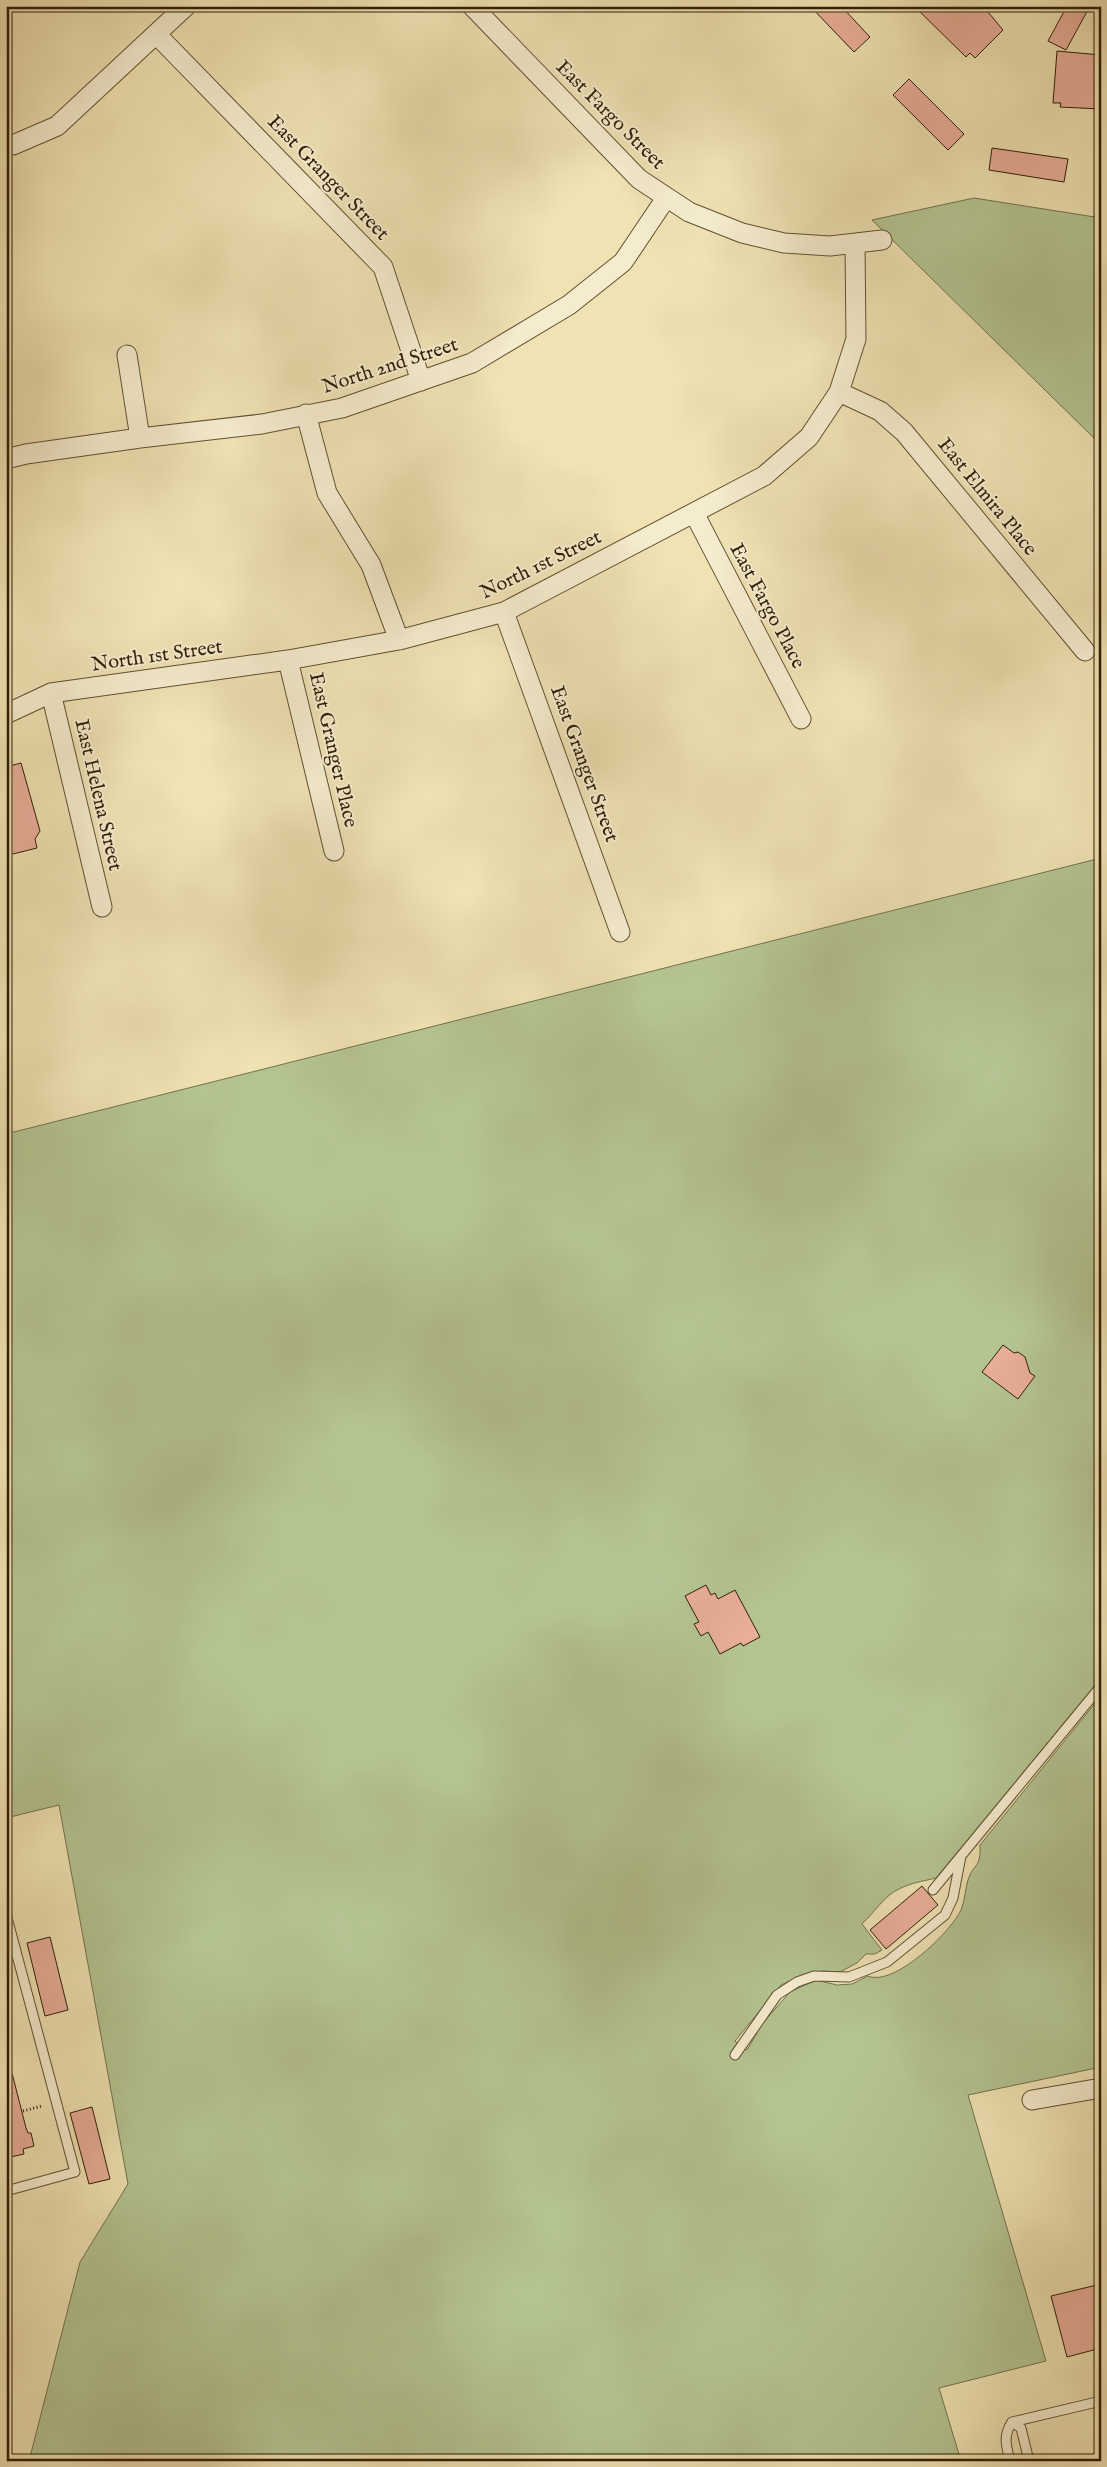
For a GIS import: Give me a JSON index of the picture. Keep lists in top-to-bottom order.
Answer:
{
  "streets": {
    "street": [
      "East Fargo Street",
      "East Granger Street",
      "North 2nd Street",
      "East Elmira Place",
      "North 1st Street",
      "East Fargo Place",
      "East Granger Place",
      "East Helena Street"
    ]
  },
  "crossings": [
    ["East Fargo Street", "North 2nd Street"],
    ["East Fargo Street", "North 1st Street"],
    ["East Granger Street", "North 2nd Street"],
    ["East Granger Street", "North 1st Street"],
    ["East Elmira Place", "North 1st Street"],
    ["North 1st Street", "East Fargo Place"],
    ["North 1st Street", "East Granger Place"],
    ["North 1st Street", "East Helena Street"]
  ]
}
